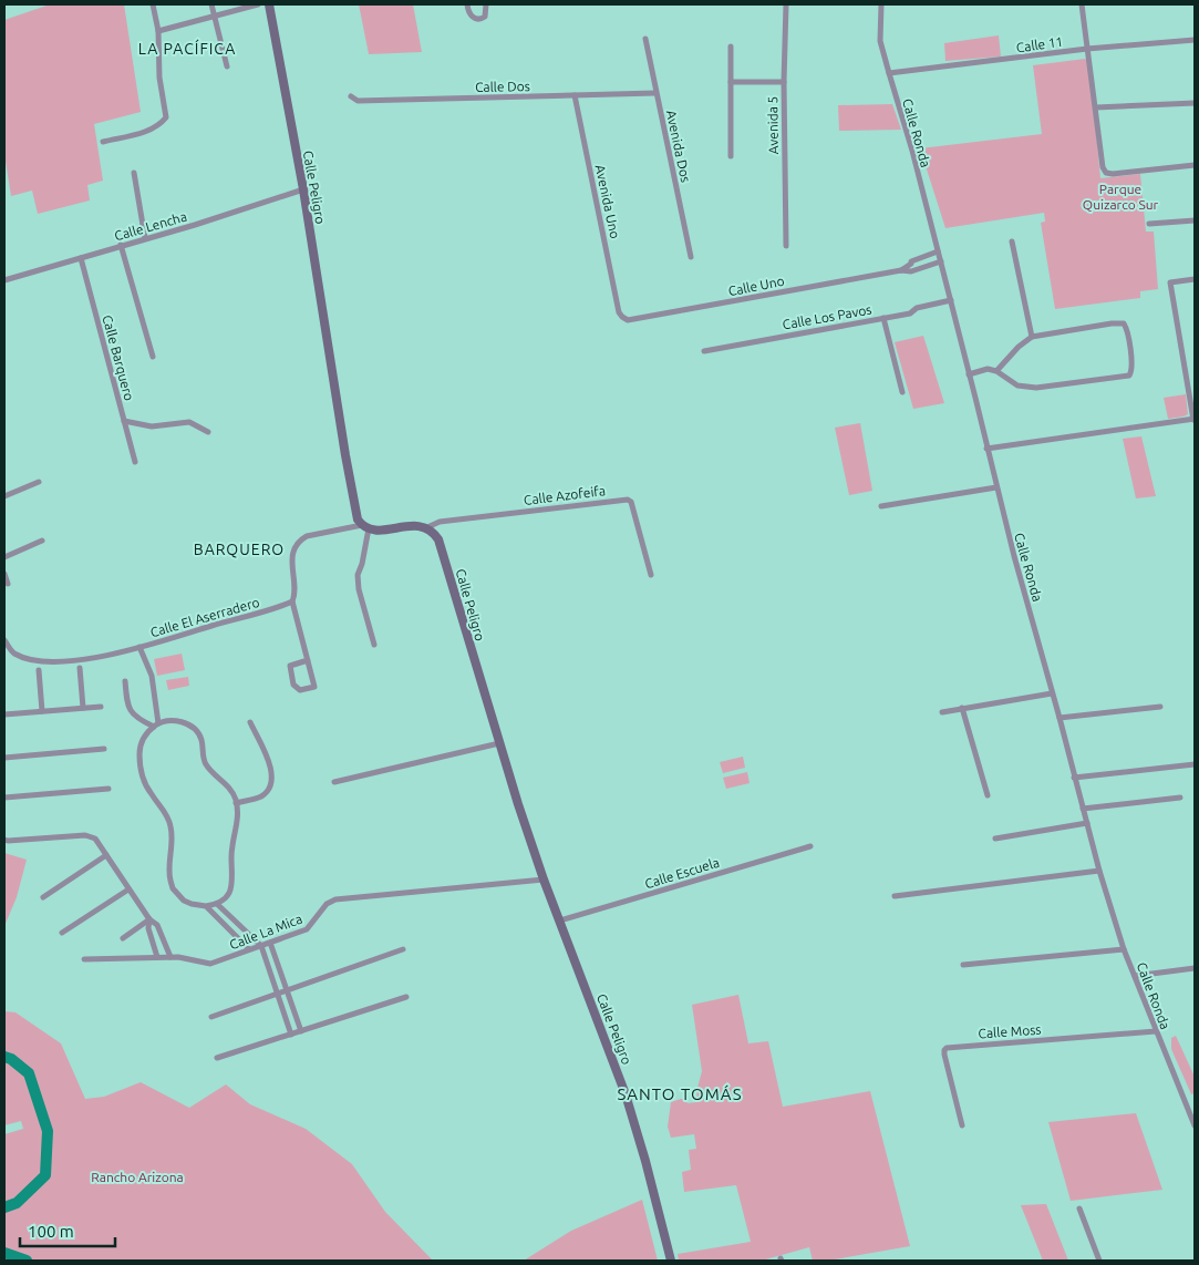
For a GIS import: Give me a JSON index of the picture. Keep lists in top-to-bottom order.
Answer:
{
  "streets": {
    "main road": ["Calle Peligro"],
    "street": [
      "Calle 11",
      "Calle Dos",
      "Avenida 5",
      "Calle Ronda",
      "Avenida Dos",
      "Avenida Uno",
      "Calle Lencha",
      "Calle Uno",
      "Calle Los Pavos",
      "Calle Barquero",
      "Calle Azofeifa",
      "Calle El Aserradero",
      "Calle Escuela",
      "Calle La Mica",
      "Calle Moss"
    ]
  },
  "crossings": [
    ["Calle 11", "Calle Ronda"],
    ["Calle Dos", "Avenida Dos"],
    ["Calle Dos", "Avenida Uno"],
    ["Calle Ronda", "Calle Uno"],
    ["Calle Ronda", "Calle Los Pavos"],
    ["Calle Ronda", "Calle Moss"],
    ["Calle Peligro", "Calle Lencha"],
    ["Calle Peligro", "Calle Azofeifa"],
    ["Calle Peligro", "Calle Escuela"],
    ["Calle Peligro", "Calle La Mica"],
    ["Avenida Uno", "Calle Uno"],
    ["Calle Lencha", "Calle Barquero"]
  ],
  "districts": ["LA PACÍFICA", "BARQUERO", "SANTO TOMÁS"],
  "parks": ["Parque Quizarco Sur", "Rancho Arizona"],
  "scale_bar": "100 m"
}
